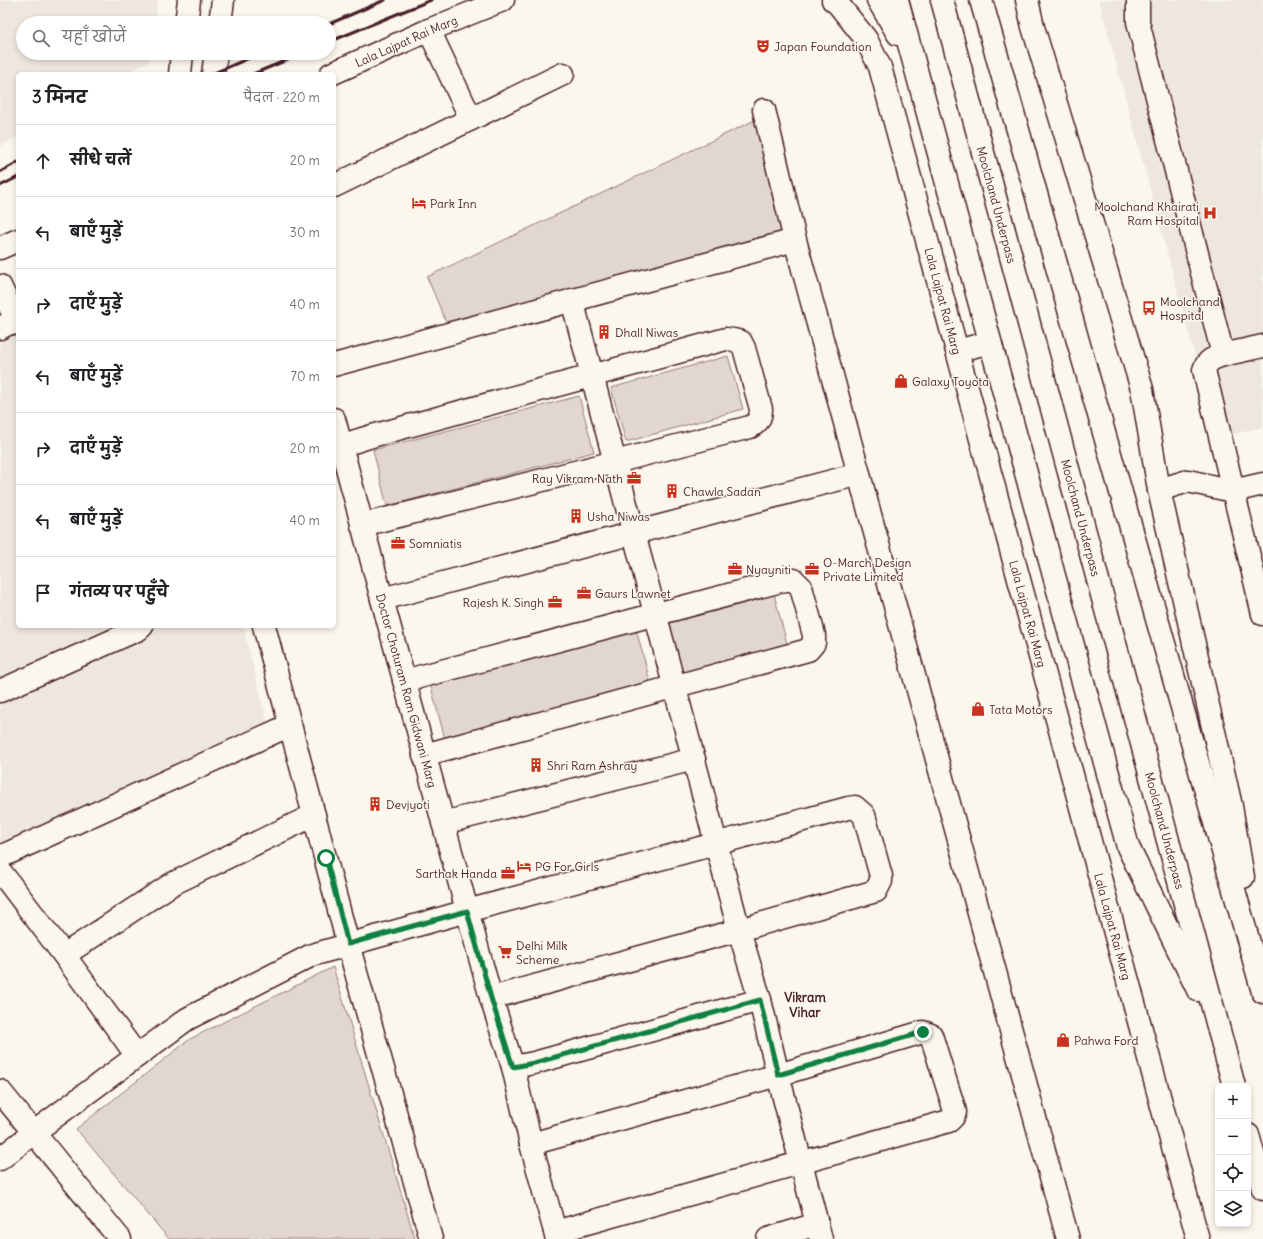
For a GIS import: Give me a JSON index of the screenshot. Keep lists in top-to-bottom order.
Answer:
{
  "streets": {
    "street": ["Lala Lajpat Rai Marg", "Moolchand Underpass", "Doctor Choturam Ram Gidwani Marg"]
  },
  "districts": ["Vikram Vihar"],
  "places": {
    "theatre": ["Japan Foundation"],
    "hotel": ["Park Inn", "PG For Girls"],
    "hospital": ["Moolchand Khairati Ram Hospital"],
    "bus stop": ["Moolchand Hospital"],
    "building": [
      "Dhall Niwas",
      "Chawla Sadan",
      "Usha Niwas",
      "Shri Ram Ashray",
      "Devjyoti"
    ],
    "shop": ["Galaxy Toyota", "Tata Motors", "Pahwa Ford"],
    "office": [
      "Ray Vikram Nath",
      "Somniatis",
      "Nyayniti",
      "O-March Design Private Limited",
      "Gaurs Lawnet",
      "Rajesh K. Singh",
      "Sarthak Handa"
    ],
    "supermarket": ["Delhi Milk Scheme"]
  },
  "page": {
    "search": "यहाँ खोजें",
    "heading": ["3 मिनट", "पैदल · 220 m"],
    "list": [
      ["सीधे चलें", "20 m"],
      ["बाएँ मुड़ें", "30 m"],
      ["दाएँ मुड़ें", "40 m"],
      ["बाएँ मुड़ें", "70 m"],
      ["दाएँ मुड़ें", "20 m"],
      ["बाएँ मुड़ें", "40 m"],
      "गंतव्य पर पहुँचे"
    ],
    "map_buttons": ["+", "−"]
  }
}
